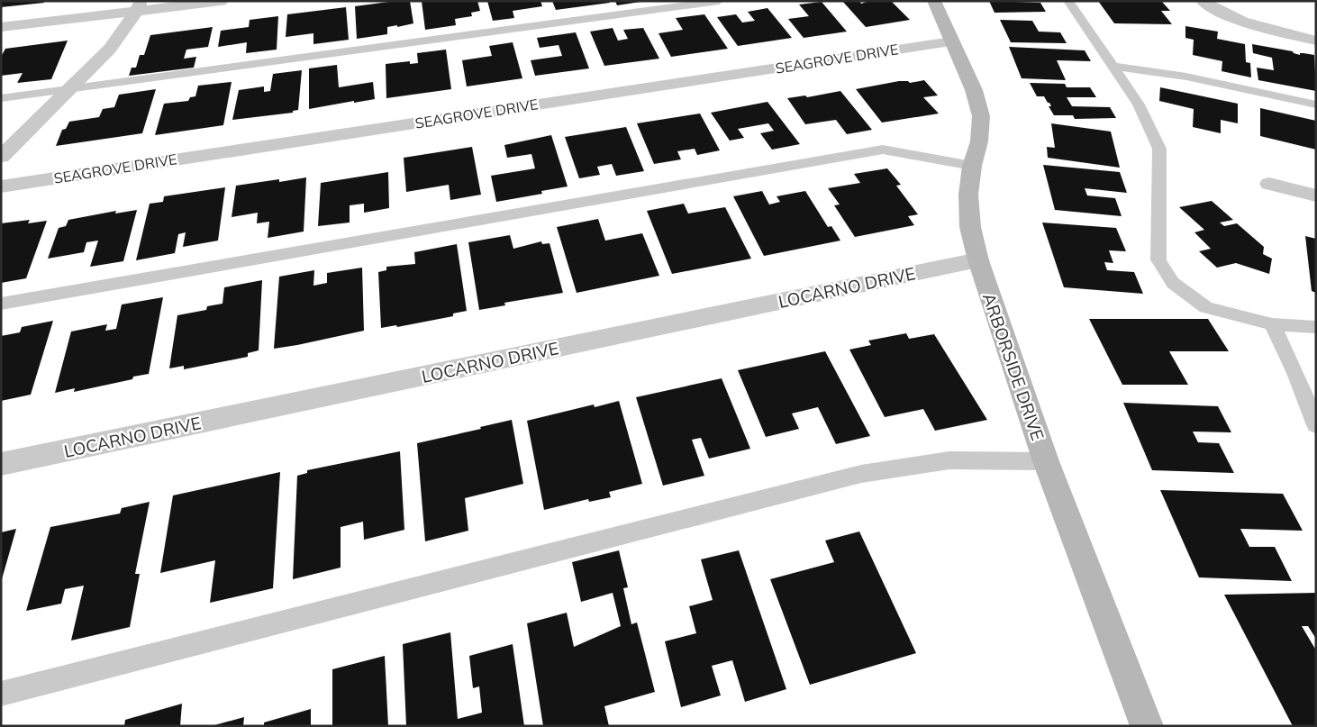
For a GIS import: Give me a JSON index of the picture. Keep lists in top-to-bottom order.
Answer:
{
  "streets": {
    "street": ["SEAGROVE DRIVE", "LOCARNO DRIVE", "ARBORSIDE DRIVE"]
  },
  "crossings": [
    ["SEAGROVE DRIVE", "ARBORSIDE DRIVE"],
    ["LOCARNO DRIVE", "ARBORSIDE DRIVE"]
  ]
}
